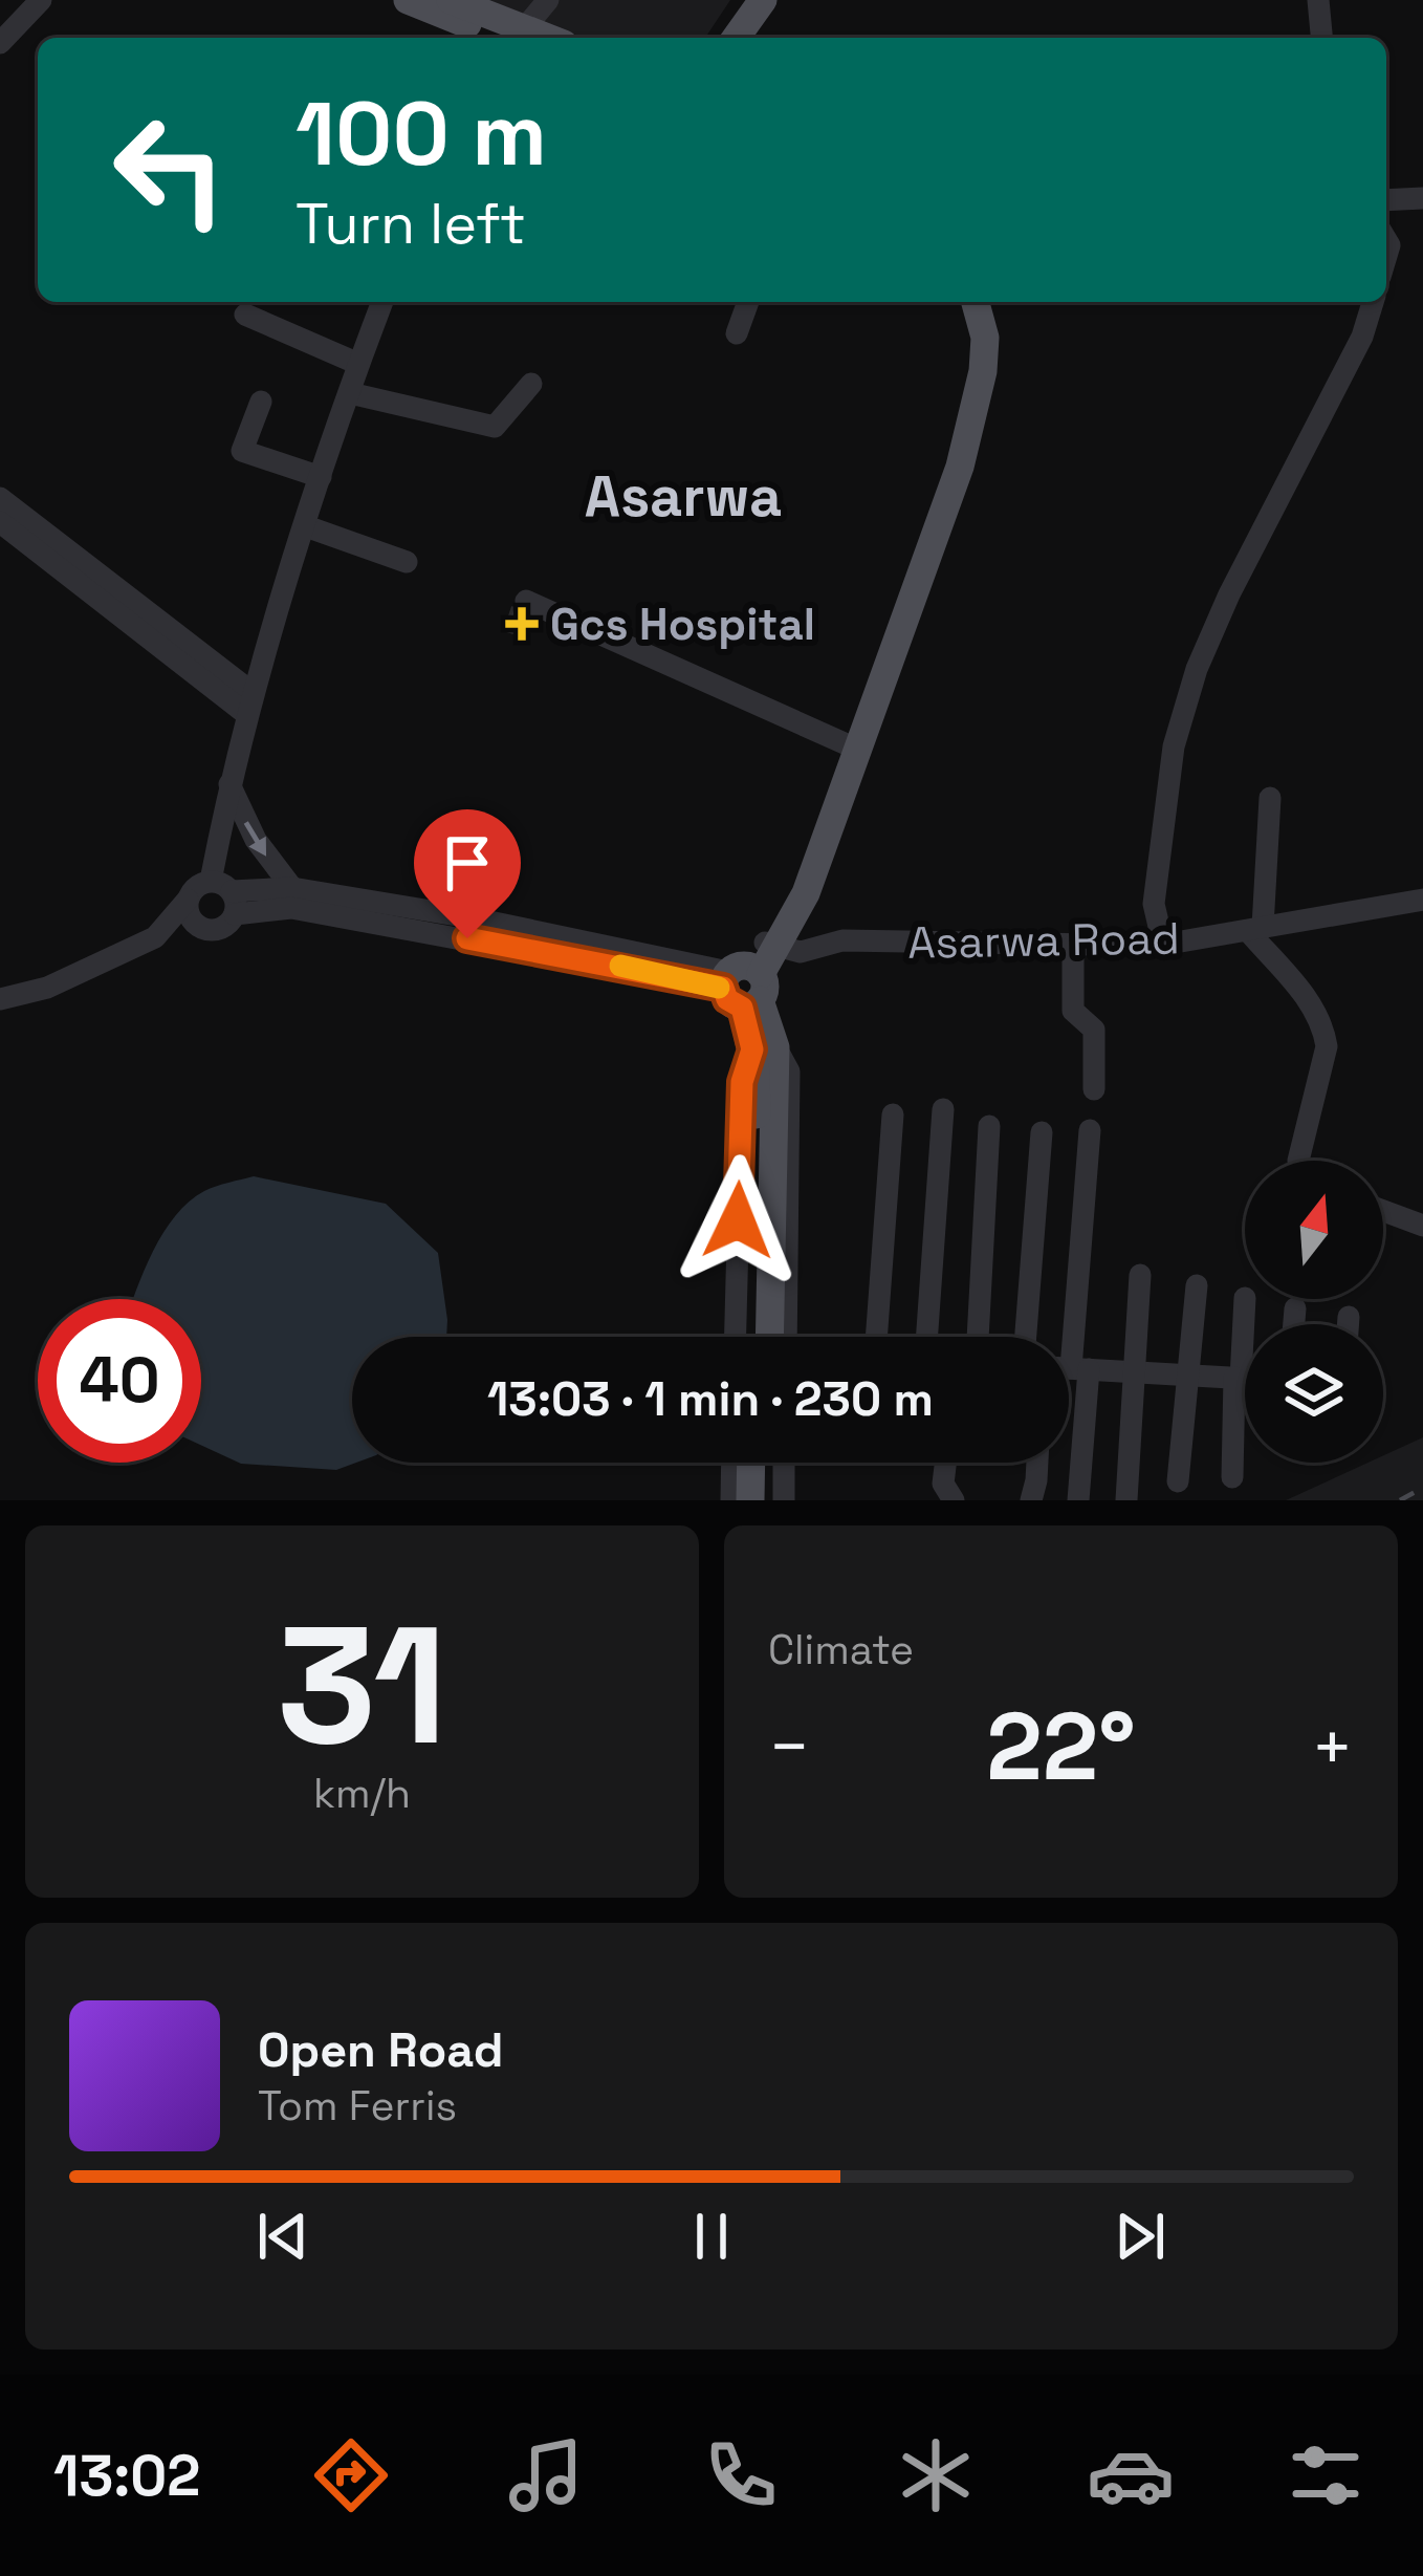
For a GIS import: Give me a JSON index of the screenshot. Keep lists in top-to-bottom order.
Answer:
{
  "streets": {
    "street": ["Asarwa Road"]
  },
  "districts": ["Asarwa"],
  "places": {
    "health": ["Gcs Hospital"]
  },
  "north": "top",
  "page": {
    "turn": ["100 m", "Turn left"],
    "limit": "40",
    "trip": "13:03 · 1 min · 230 m",
    "tile": [
      ["31", "km/h"],
      "Climate"
    ],
    "heat": ["−", "22°", "+"],
    "song": ["Open Road", "Tom Ferris"],
    "tabs": "13:02"
  }
}
